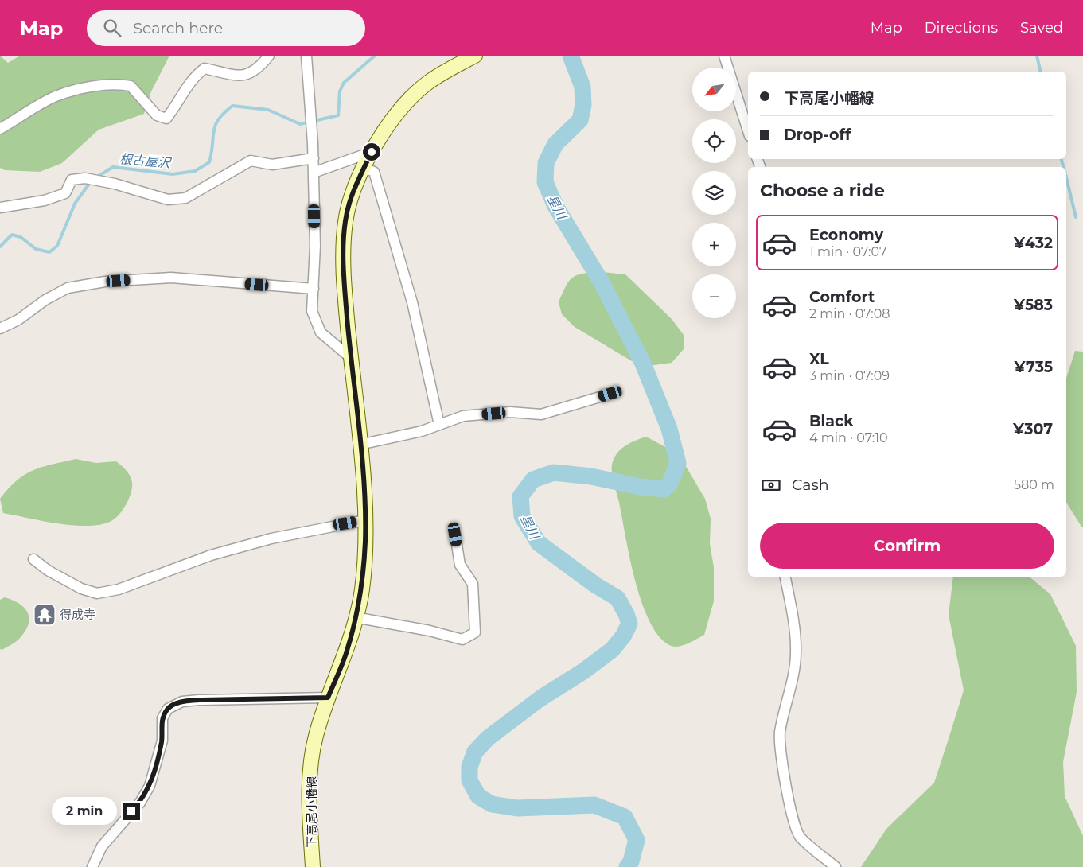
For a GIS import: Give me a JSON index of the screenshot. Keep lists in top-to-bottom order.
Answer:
{
  "streets": {
    "main road": ["下高尾小幡線"]
  },
  "water": ["根古屋沢", "星川"],
  "places": {
    "temple": ["得成寺"]
  },
  "north": "bottom left",
  "page": {
    "header": "Map",
    "search": "Search here",
    "nav": ["Map", "Directions", "Saved"],
    "map_buttons": ["+", "−"],
    "banner": ["下高尾小幡線", "Drop-off"],
    "heading": "Choose a ride",
    "list": [
      {
        "name": "Economy",
        "note": "1 min · 07:07",
        "value": "¥432"
      },
      {
        "name": "Comfort",
        "note": "2 min · 07:08",
        "value": "¥583"
      },
      {
        "name": "XL",
        "note": "3 min · 07:09",
        "value": "¥735"
      },
      {
        "name": "Black",
        "note": "4 min · 07:10",
        "value": "¥307"
      }
    ],
    "pay": ["Cash", "580 m"],
    "buttons": "Confirm",
    "bubble": "2 min"
  }
}
